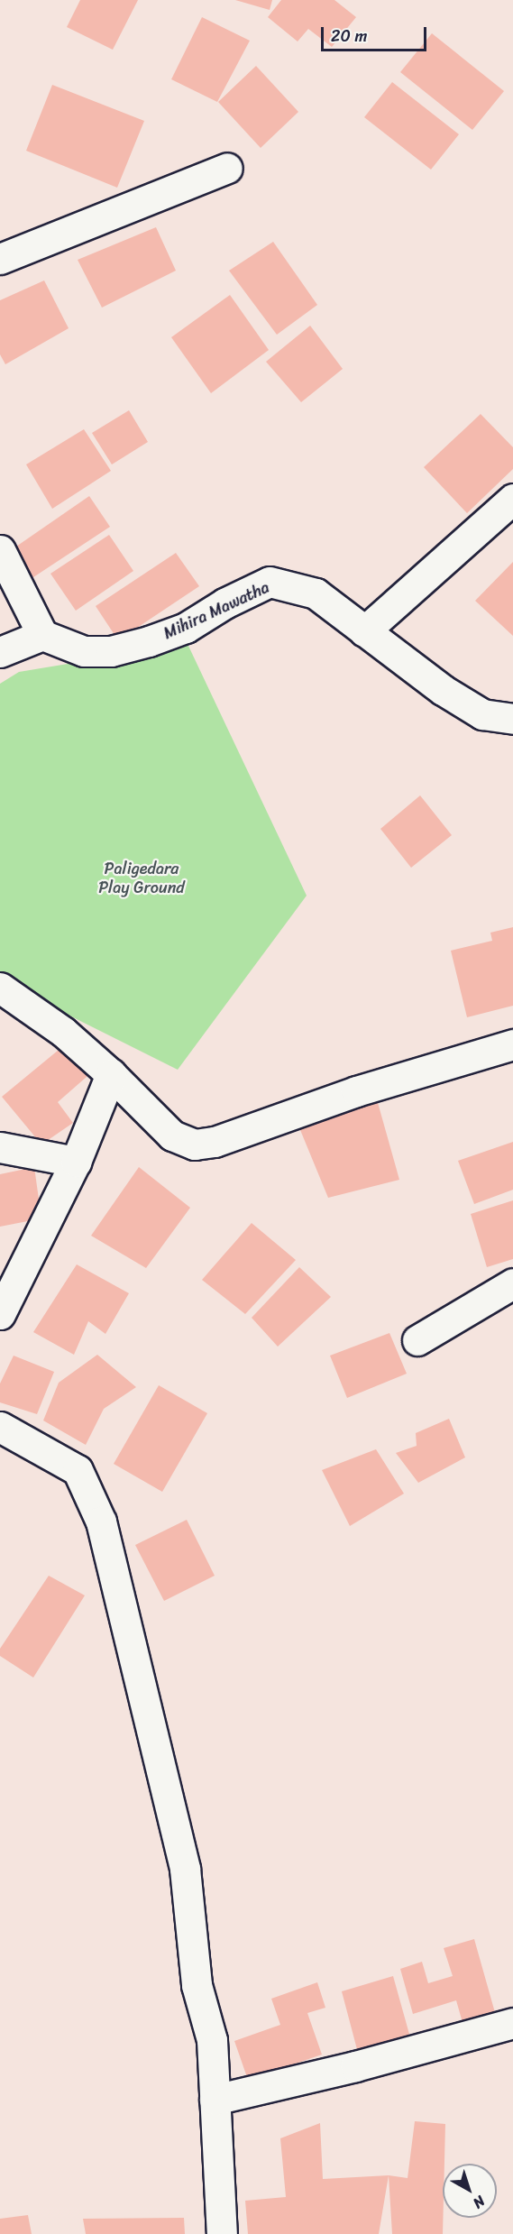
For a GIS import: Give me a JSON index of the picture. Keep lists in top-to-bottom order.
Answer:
{
  "streets": {
    "street": ["Mihira Mawatha"]
  },
  "parks": ["Paligedara Play Ground"],
  "scale_bar": "20 m",
  "north": "bottom right"
}
